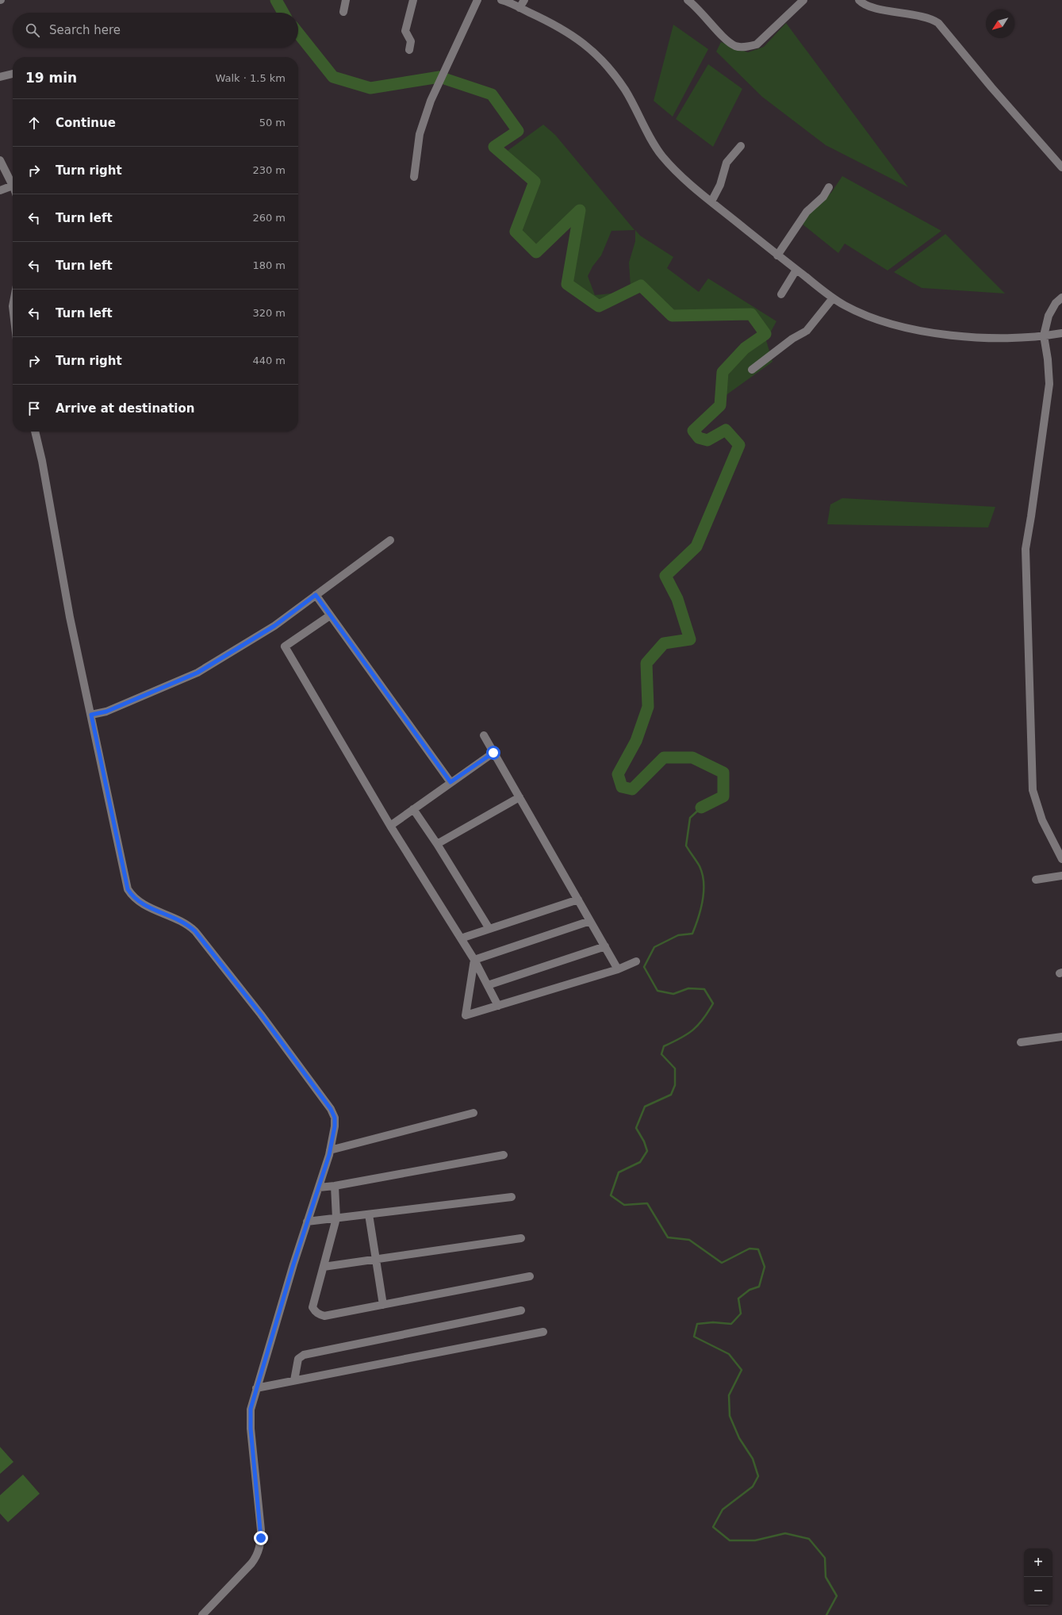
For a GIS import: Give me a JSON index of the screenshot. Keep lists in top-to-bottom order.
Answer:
{
  "north": "bottom left",
  "page": {
    "search": "Search here",
    "heading": ["19 min", "Walk · 1.5 km"],
    "list": [
      ["Continue", "50 m"],
      ["Turn right", "230 m"],
      ["Turn left", "260 m"],
      ["Turn left", "180 m"],
      ["Turn left", "320 m"],
      ["Turn right", "440 m"],
      "Arrive at destination"
    ],
    "map_buttons": ["+", "−"]
  }
}
